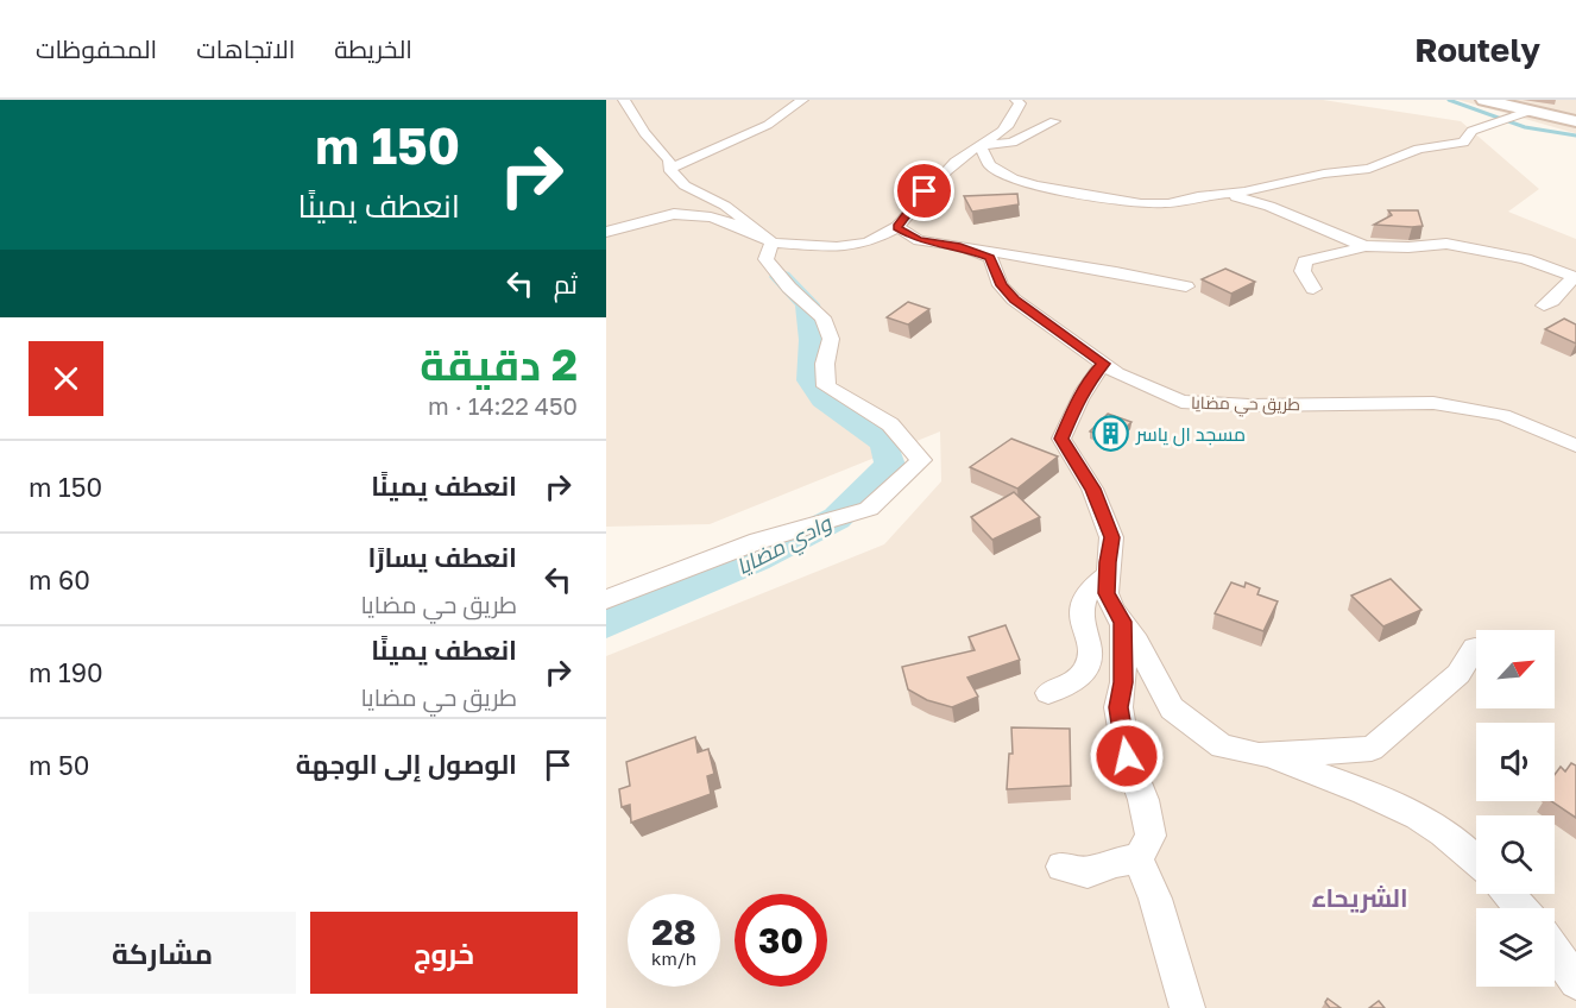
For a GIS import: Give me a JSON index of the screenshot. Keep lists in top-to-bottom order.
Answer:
{
  "streets": {
    "street": ["طريق حي مضايا"]
  },
  "districts": ["الشريحاء"],
  "water": ["وادي مضايا"],
  "places": {
    "building": ["مسجد ال ياسر"]
  },
  "north": "top right",
  "page": {
    "header": "Routely",
    "nav": ["الخريطة", "الاتجاهات", "المحفوظات"],
    "turn": ["150 m", "انعطف يمينًا"],
    "then": "ثم",
    "heading": ["2 دقيقة", "450 m · 14:22"],
    "list": [
      {
        "name": "انعطف يمينًا",
        "value": "150 m"
      },
      {
        "name": "انعطف يسارًا",
        "note": "طريق حي مضايا",
        "value": "60 m"
      },
      {
        "name": "انعطف يمينًا",
        "note": "طريق حي مضايا",
        "value": "190 m"
      },
      {
        "name": "الوصول إلى الوجهة",
        "value": "50 m"
      }
    ],
    "speed": "28 km/h",
    "limit": "30",
    "buttons": ["خروج", "مشاركة"]
  }
}
